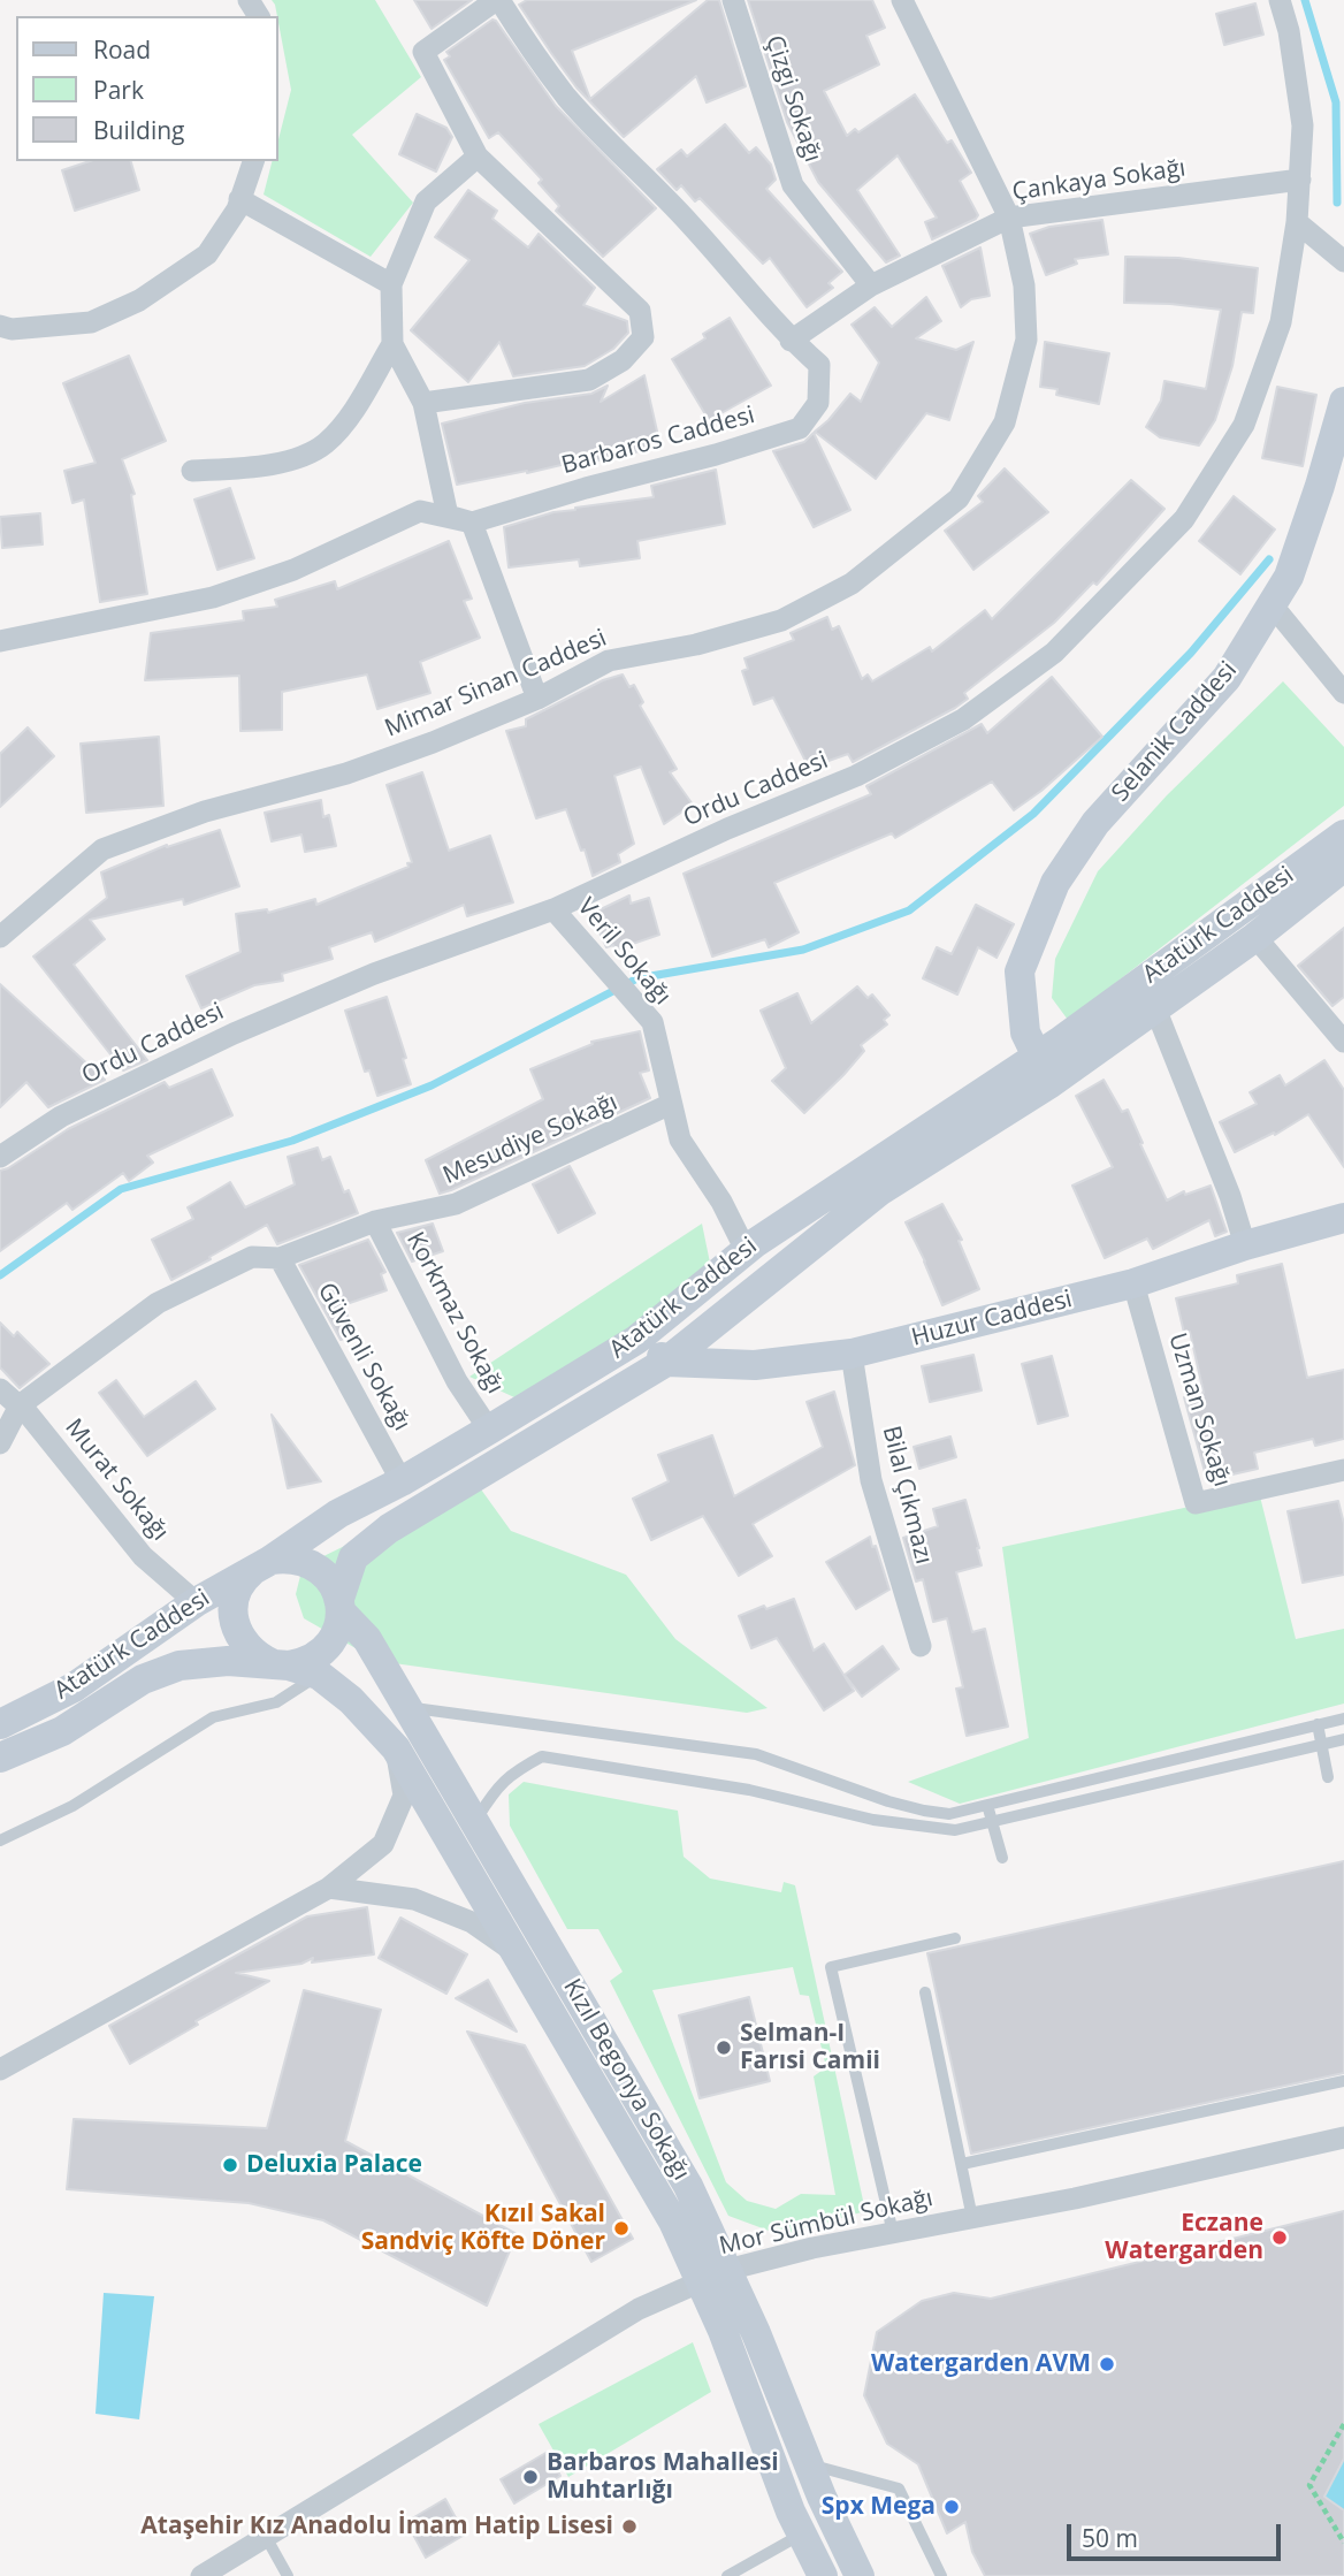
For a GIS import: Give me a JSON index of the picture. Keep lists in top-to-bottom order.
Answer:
{
  "streets": {
    "main road": [
      "Selanik Caddesi",
      "Atatürk Caddesi",
      "Huzur Caddesi",
      "Kızıl Begonya Sokağı"
    ],
    "street": [
      "Çizgi Sokağı",
      "Çankaya Sokağı",
      "Barbaros Caddesi",
      "Mimar Sinan Caddesi",
      "Ordu Caddesi",
      "Veril Sokağı",
      "Mesudiye Sokağı",
      "Korkmaz Sokağı",
      "Güvenli Sokağı",
      "Uzman Sokağı",
      "Murat Sokağı",
      "Bilal Çıkmazı",
      "Mor Sümbül Sokağı"
    ]
  },
  "crossings": [
    ["Çizgi Sokağı", "Çankaya Sokağı"],
    ["Çankaya Sokağı", "Barbaros Caddesi"],
    ["Çankaya Sokağı", "Mimar Sinan Caddesi"],
    ["Çankaya Sokağı", "Ordu Caddesi"],
    ["Selanik Caddesi", "Atatürk Caddesi"],
    ["Ordu Caddesi", "Veril Sokağı"],
    ["Atatürk Caddesi", "Veril Sokağı"],
    ["Atatürk Caddesi", "Korkmaz Sokağı"],
    ["Atatürk Caddesi", "Huzur Caddesi"],
    ["Atatürk Caddesi", "Güvenli Sokağı"],
    ["Atatürk Caddesi", "Murat Sokağı"],
    ["Atatürk Caddesi", "Kızıl Begonya Sokağı"],
    ["Veril Sokağı", "Mesudiye Sokağı"],
    ["Mesudiye Sokağı", "Korkmaz Sokağı"],
    ["Mesudiye Sokağı", "Güvenli Sokağı"],
    ["Mesudiye Sokağı", "Murat Sokağı"],
    ["Huzur Caddesi", "Uzman Sokağı"],
    ["Huzur Caddesi", "Bilal Çıkmazı"],
    ["Kızıl Begonya Sokağı", "Mor Sümbül Sokağı"]
  ],
  "places": [
    "Selman-I Farısi Camii",
    "Deluxia Palace",
    "Kızıl Sakal Sandviç Köfte Döner",
    "Eczane Watergarden",
    "Watergarden AVM",
    "Barbaros Mahallesi Muhtarlığı",
    "Spx Mega",
    "Ataşehir Kız Anadolu İmam Hatip Lisesi"
  ],
  "legend": ["Road", "Park", "Building"],
  "scale_bar": "50 m"
}
